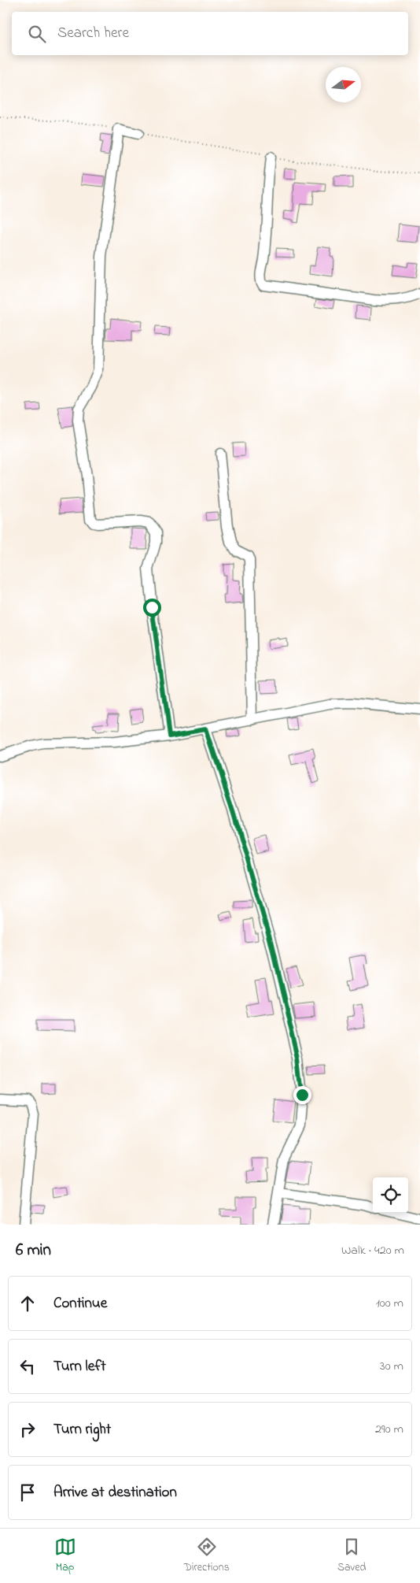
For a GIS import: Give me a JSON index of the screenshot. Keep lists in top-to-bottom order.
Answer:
{
  "north": "right",
  "page": {
    "search": "Search here",
    "heading": ["6 min", "Walk · 420 m"],
    "list": [
      ["Continue", "100 m"],
      ["Turn left", "30 m"],
      ["Turn right", "290 m"],
      "Arrive at destination"
    ],
    "nav": ["Map", "Directions", "Saved"]
  }
}
